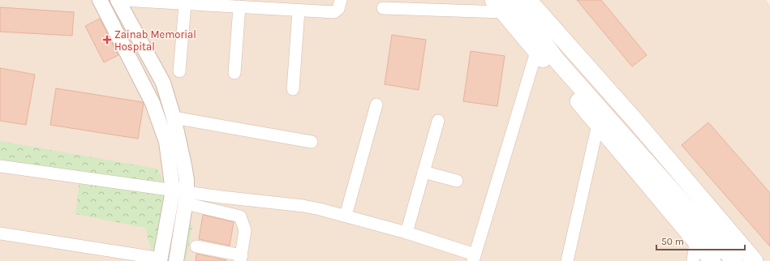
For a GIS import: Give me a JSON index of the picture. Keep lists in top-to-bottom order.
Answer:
{
  "places": {
    "health": ["Zainab Memorial Hospital"]
  },
  "scale_bar": "50 m"
}
